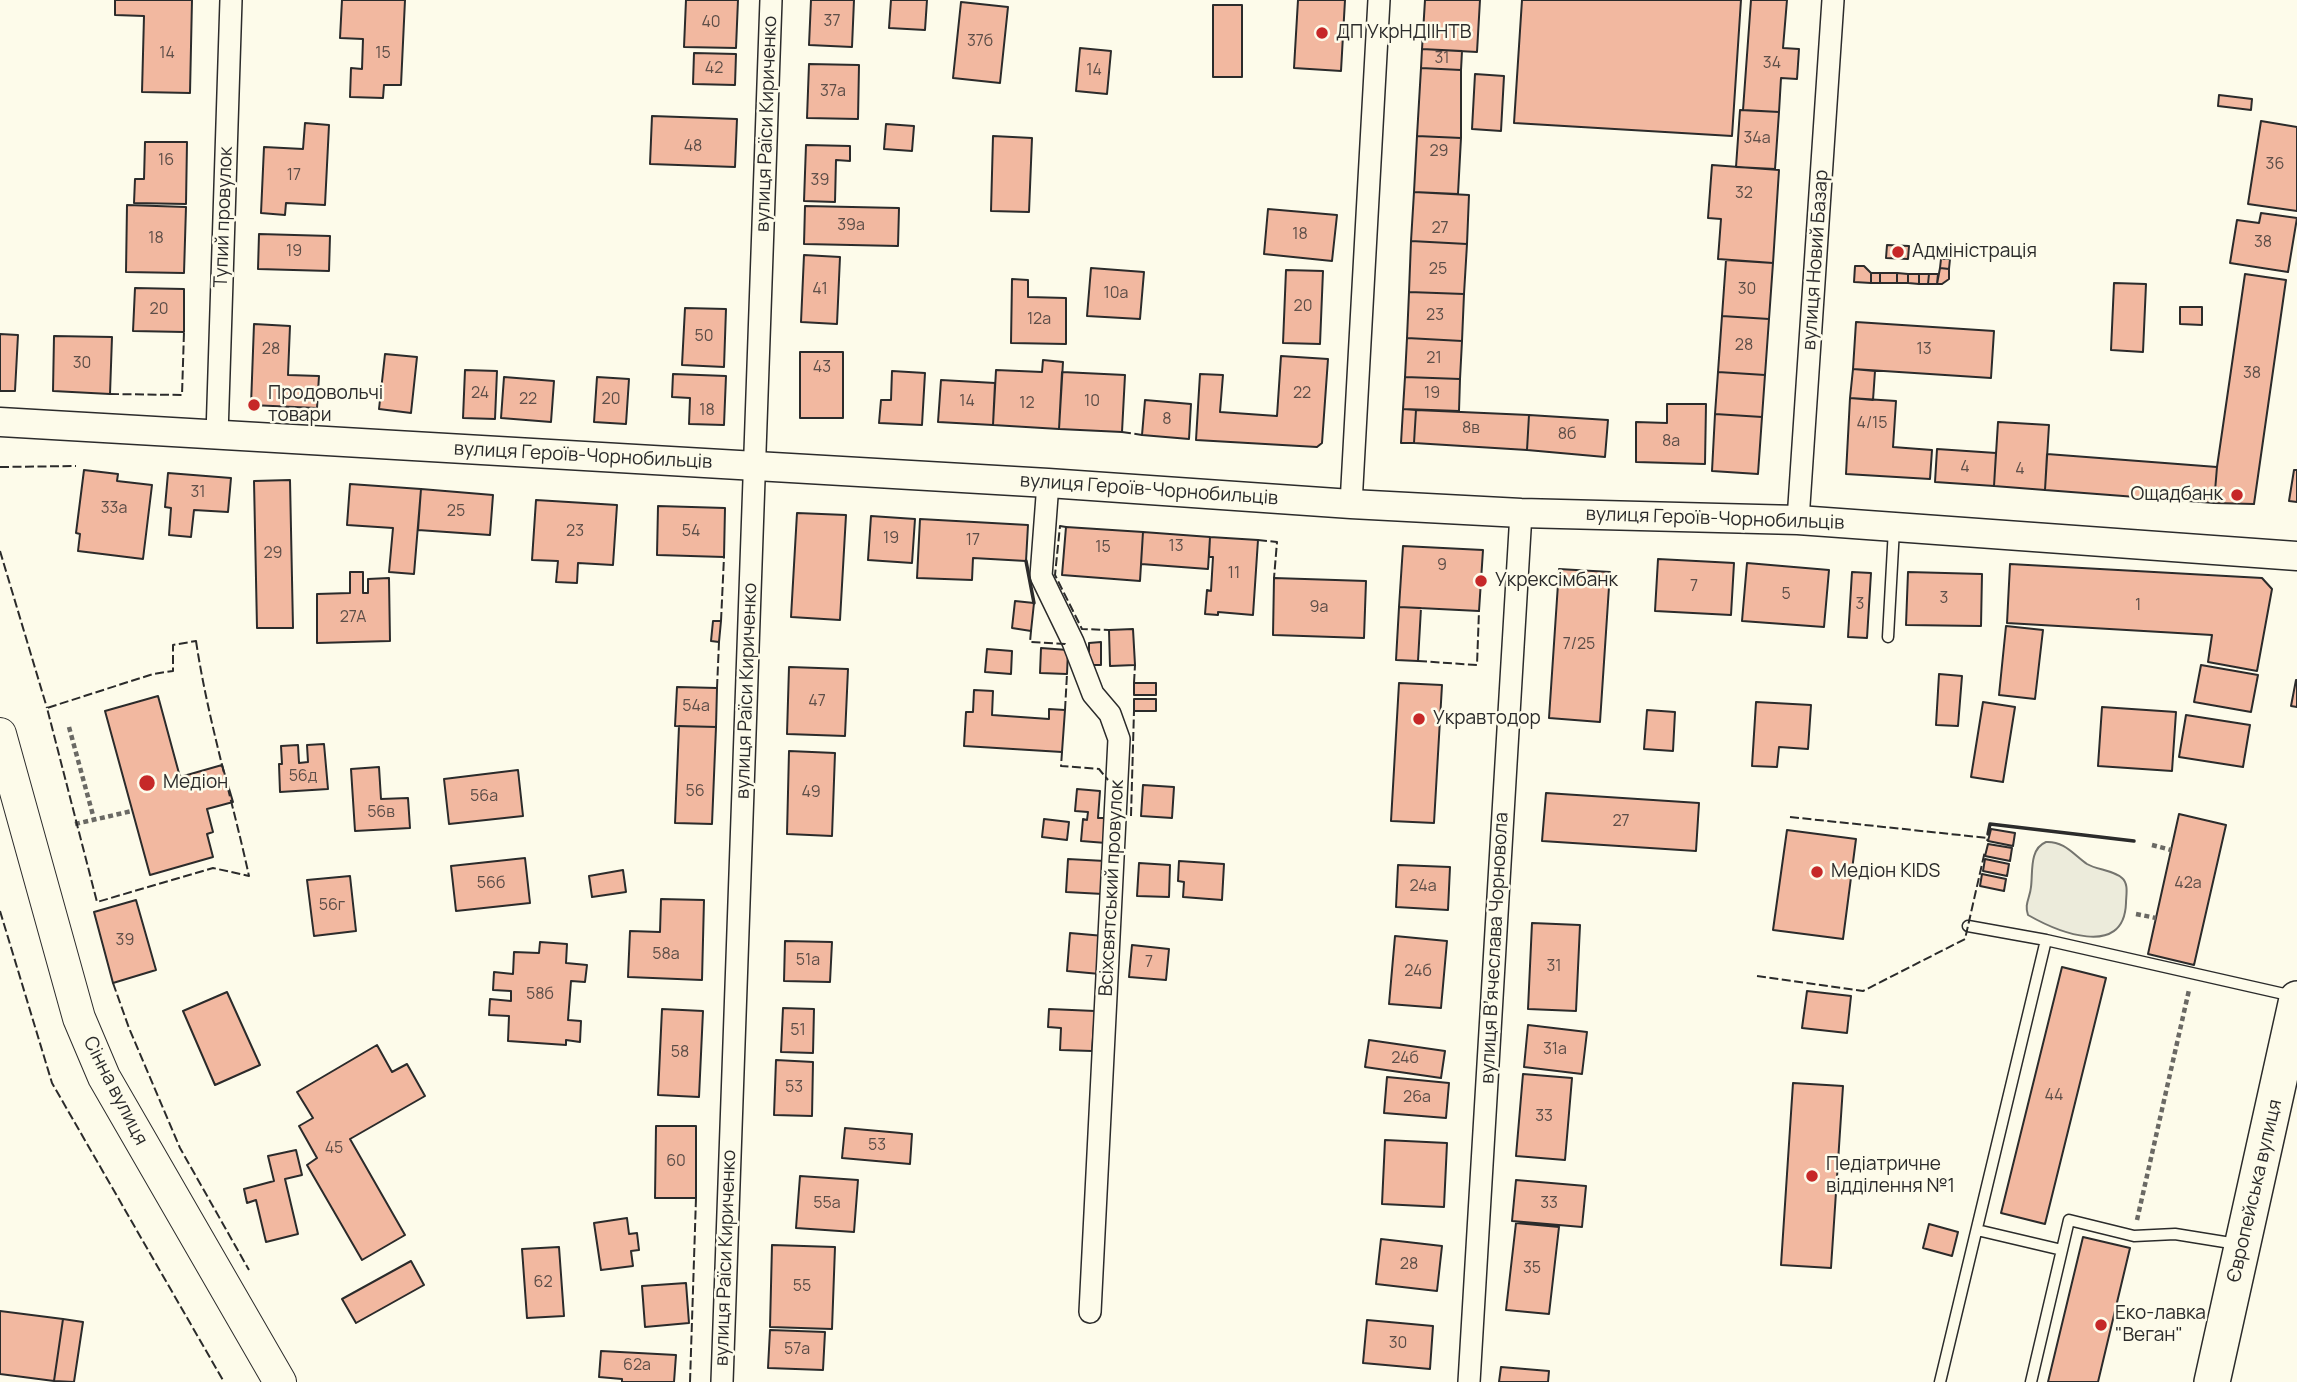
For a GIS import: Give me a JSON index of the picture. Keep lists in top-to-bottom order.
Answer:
{
  "streets": {
    "main road": ["Сінна вулиця", "Європейська вулиця"],
    "street": [
      "вулиця Раїси Кириченко",
      "Тупий провулок",
      "вулиця Новий Базар",
      "вулиця Героїв-Чорнобильців",
      "Всіхсвятський провулок",
      "вулиця Вʼячеслава Чорновола"
    ]
  },
  "crossings": [
    ["вулиця Раїси Кириченко", "вулиця Героїв-Чорнобильців"],
    ["Тупий провулок", "вулиця Героїв-Чорнобильців"],
    ["вулиця Новий Базар", "вулиця Героїв-Чорнобильців"],
    ["вулиця Героїв-Чорнобильців", "Всіхсвятський провулок"],
    ["вулиця Героїв-Чорнобильців", "вулиця Вʼячеслава Чорновола"]
  ],
  "places": [
    "ДП УкрНДІІНТВ",
    "Адміністрація",
    "Продовольчі товари",
    "Ощадбанк",
    "Укрексімбанк",
    "Укравтодор",
    "Медіон",
    "Медіон KIDS",
    "Педіатричне відділення №1",
    "Еко-лавка \"Веган\""
  ],
  "house_numbers": [
    "37",
    "40",
    "37б",
    "14",
    "15",
    "31",
    "34",
    "42",
    "14",
    "37а",
    "34а",
    "48",
    "29",
    "16",
    "36",
    "17",
    "39",
    "32",
    "39а",
    "27",
    "18",
    "18",
    "38",
    "19",
    "25",
    "41",
    "30",
    "10а",
    "20",
    "20",
    "23",
    "12а",
    "50",
    "28",
    "28",
    "13",
    "21",
    "30",
    "43",
    "38",
    "24",
    "22",
    "19",
    "22",
    "20",
    "14",
    "10",
    "12",
    "18",
    "8",
    "4/15",
    "8в",
    "8б",
    "8а",
    "4",
    "4",
    "31",
    "33а",
    "25",
    "23",
    "54",
    "19",
    "17",
    "13",
    "15",
    "29",
    "9",
    "11",
    "7",
    "5",
    "3",
    "3",
    "1",
    "9а",
    "27А",
    "7/25",
    "47",
    "54а",
    "56д",
    "56",
    "49",
    "56а",
    "56в",
    "27",
    "56б",
    "42а",
    "24а",
    "56г",
    "39",
    "58а",
    "51а",
    "7",
    "31",
    "24б",
    "58б",
    "51",
    "31а",
    "58",
    "24б",
    "53",
    "44",
    "26а",
    "33",
    "53",
    "45",
    "60",
    "55а",
    "33",
    "28",
    "35",
    "62",
    "55",
    "30",
    "57а",
    "62а"
  ]
}
